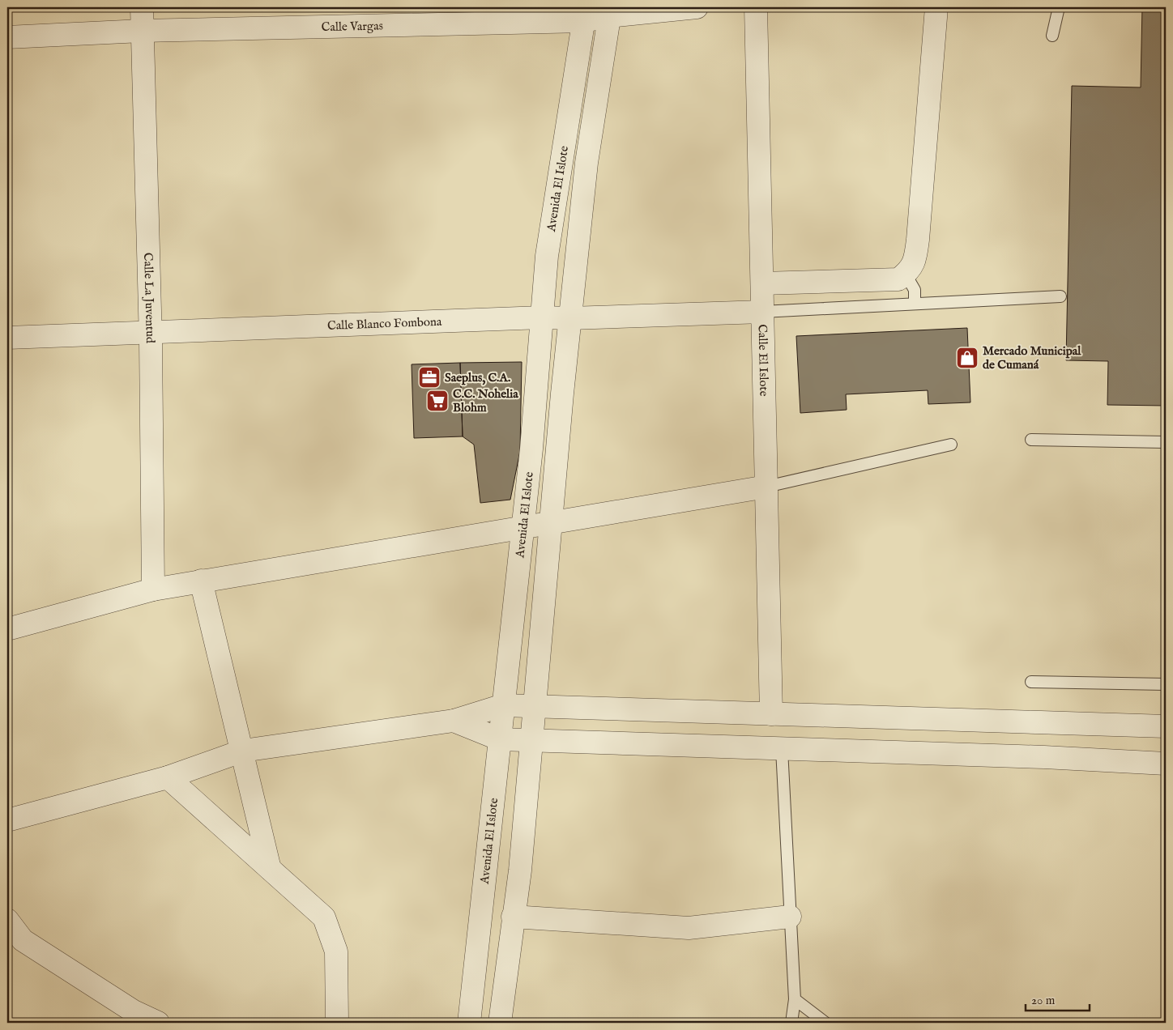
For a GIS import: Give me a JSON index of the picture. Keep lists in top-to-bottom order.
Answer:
{
  "streets": {
    "street": [
      "Calle Vargas",
      "Avenida El Islote",
      "Calle La Juventud",
      "Calle Blanco Fombona",
      "Calle El Islote"
    ]
  },
  "crossings": [
    ["Calle Vargas", "Avenida El Islote"],
    ["Calle Vargas", "Calle La Juventud"],
    ["Avenida El Islote", "Calle Blanco Fombona"],
    ["Calle La Juventud", "Calle Blanco Fombona"],
    ["Calle Blanco Fombona", "Calle El Islote"]
  ],
  "places": {
    "shop": ["Mercado Municipal de Cumaná"],
    "office": ["Saeplus, C.A."],
    "supermarket": ["C.C. Nohelia Blohm"]
  },
  "scale_bar": "20 m"
}
